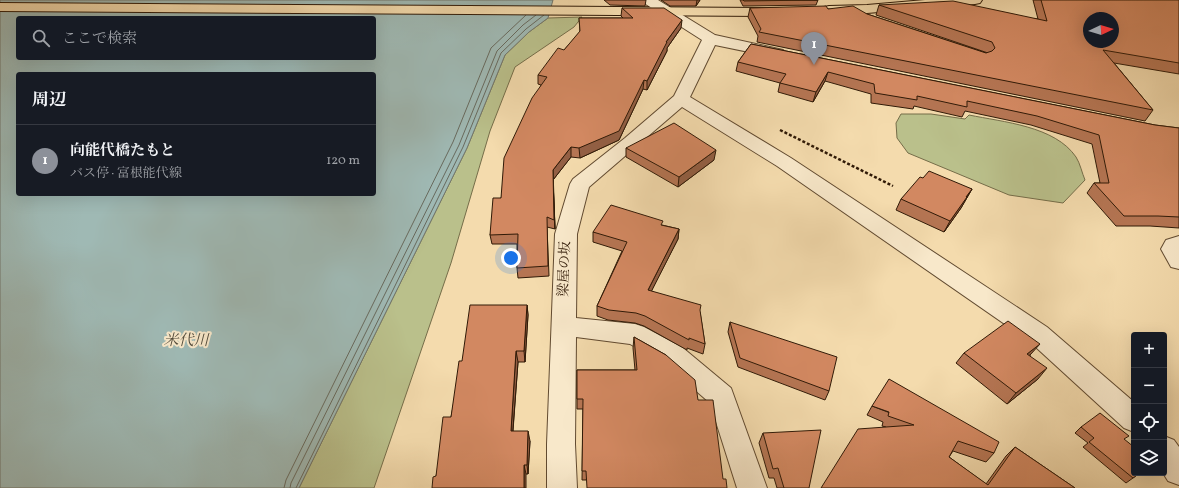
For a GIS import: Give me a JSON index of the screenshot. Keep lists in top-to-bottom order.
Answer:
{
  "streets": {
    "street": ["梁屋の坂"]
  },
  "water": ["米代川"],
  "north": "right",
  "page": {
    "search": "ここで検索",
    "pins": "1",
    "heading": "周辺",
    "list": [
      {
        "mark": "1",
        "name": "向能代橋たもと",
        "note": "バス停 · 富根能代線",
        "value": "120 m"
      }
    ],
    "map_buttons": ["+", "−"]
  }
}
